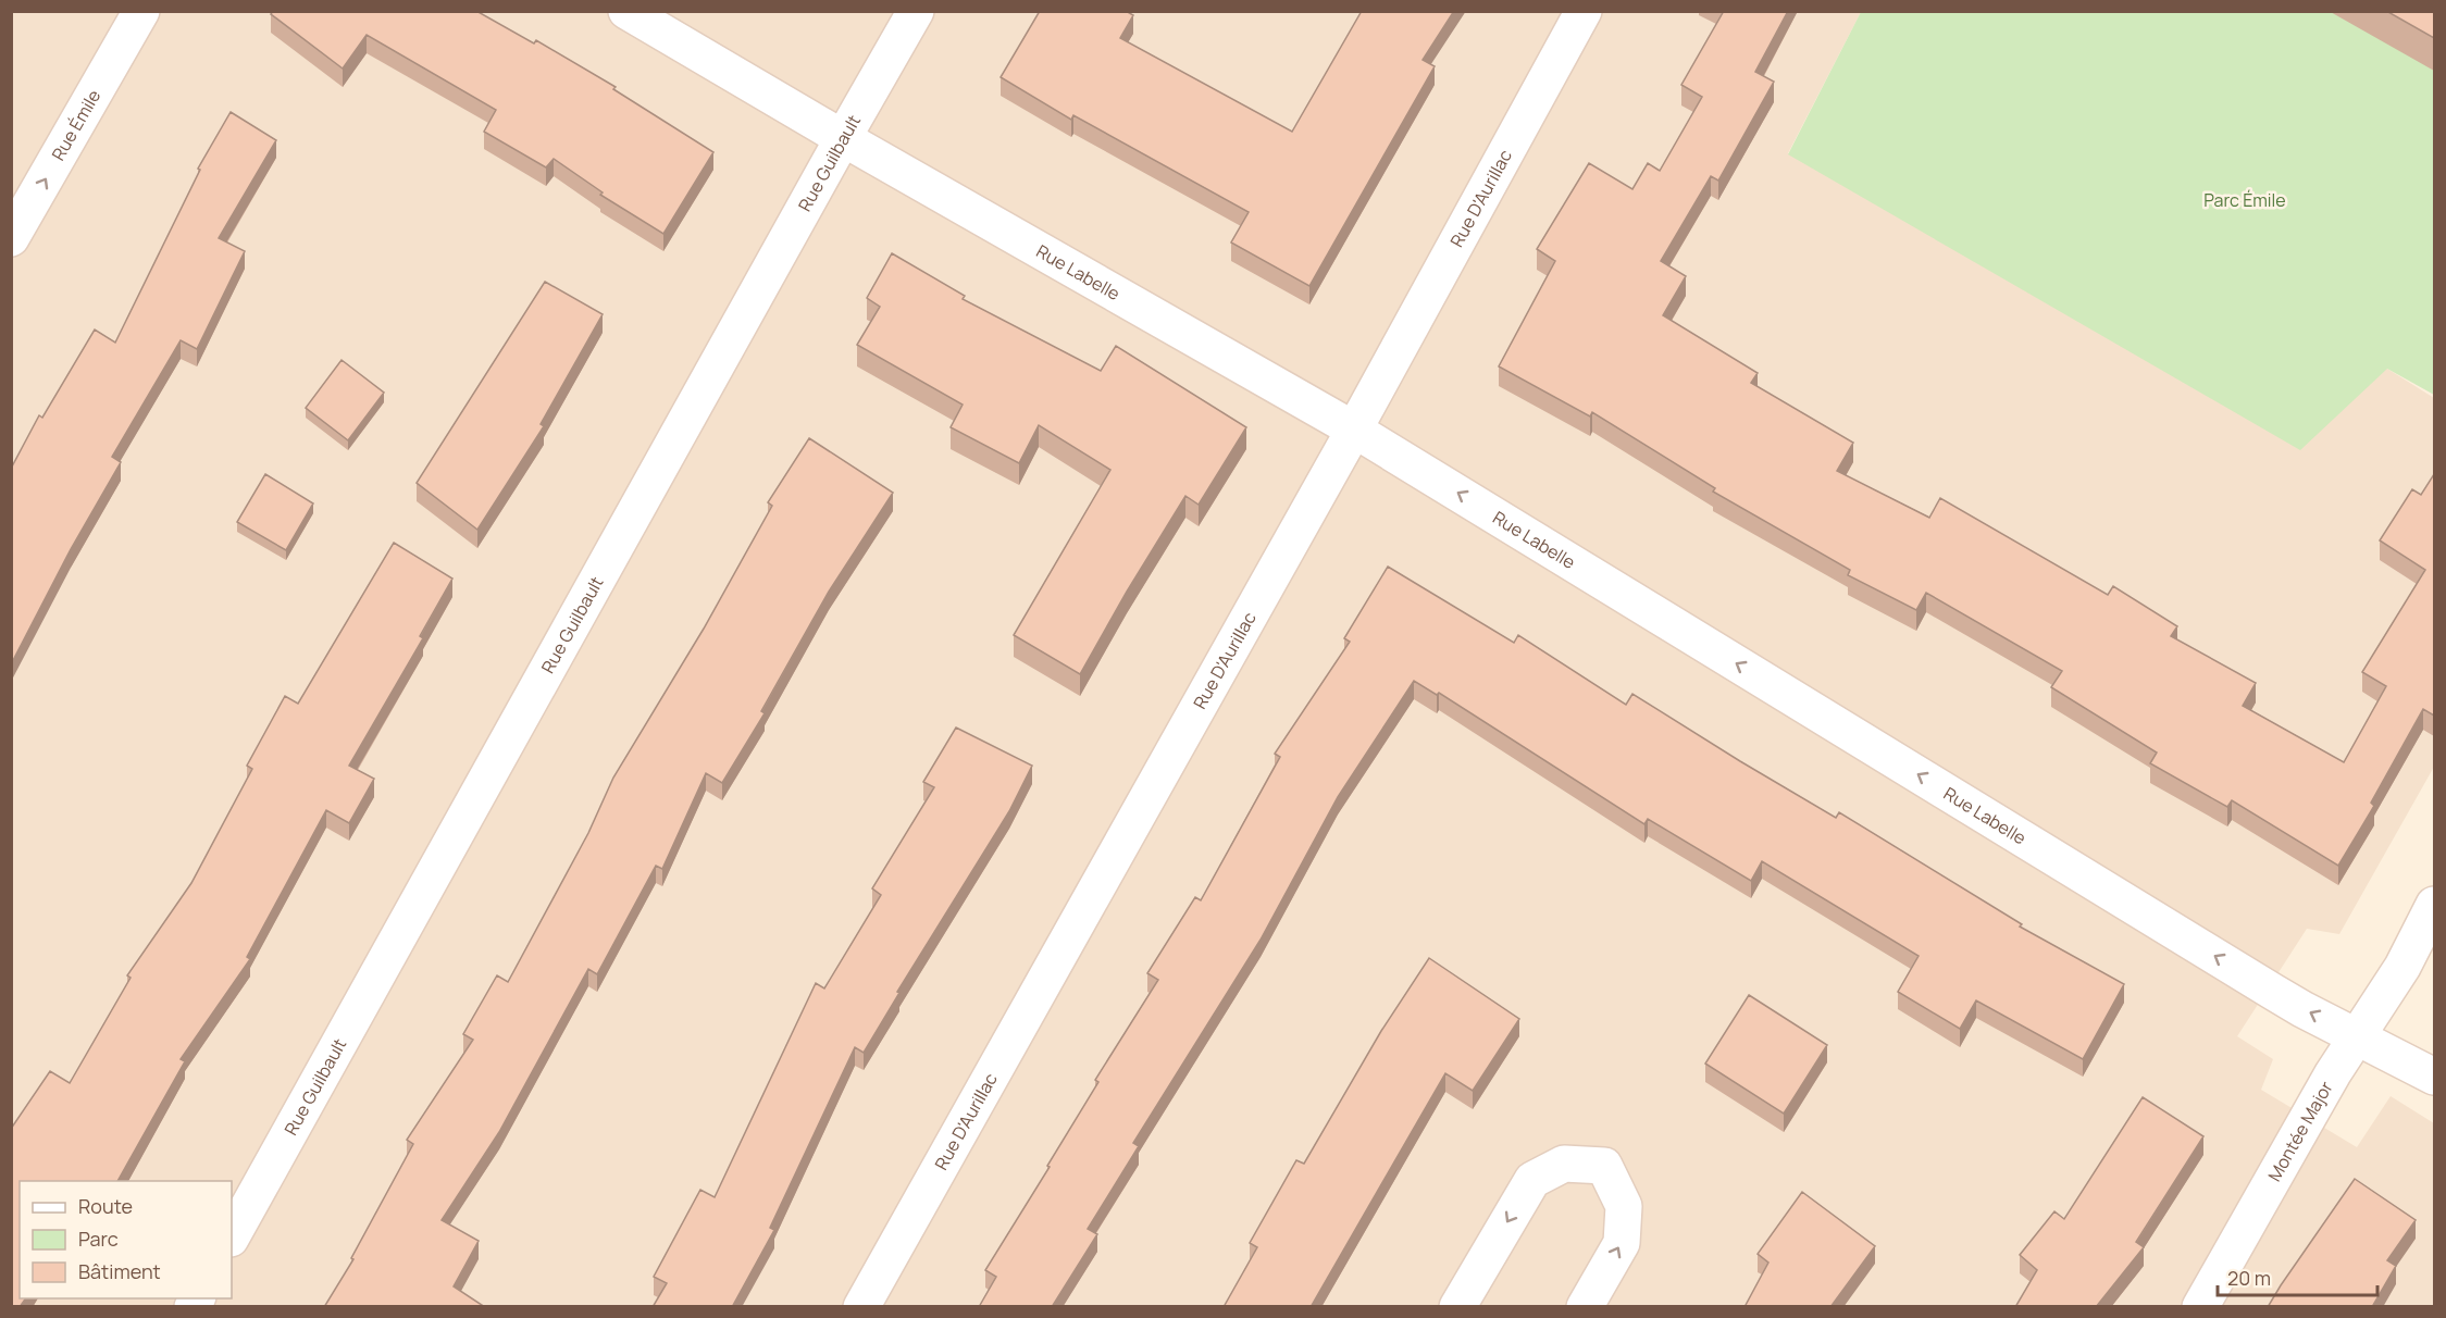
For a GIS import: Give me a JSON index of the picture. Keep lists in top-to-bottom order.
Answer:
{
  "streets": {
    "street": [
      "Rue Émile",
      "Rue Guilbault",
      "Rue D'Aurillac",
      "Rue Labelle",
      "Montée Major"
    ]
  },
  "crossings": [
    ["Rue Guilbault", "Rue Labelle"],
    ["Rue D'Aurillac", "Rue Labelle"],
    ["Rue Labelle", "Montée Major"]
  ],
  "one_way": ["Rue Émile", "Rue Labelle"],
  "parks": ["Parc Émile"],
  "legend": ["Route", "Parc", "Bâtiment"],
  "scale_bar": "20 m"
}
